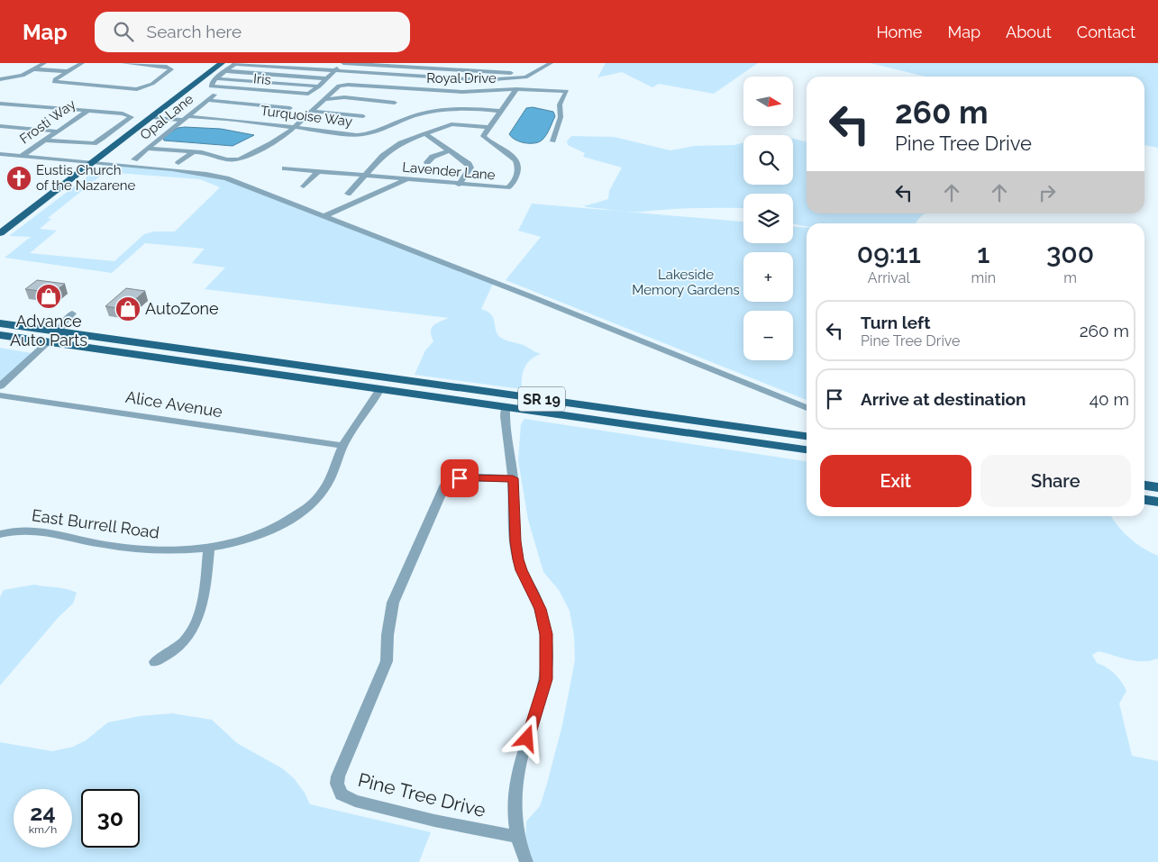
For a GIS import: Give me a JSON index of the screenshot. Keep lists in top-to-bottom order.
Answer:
{
  "streets": {
    "main road": ["SR 19"],
    "street": [
      "Royal Drive",
      "Iris",
      "Turquoise Way",
      "Opal Lane",
      "Frosti Way",
      "Lavender Lane",
      "Alice Avenue",
      "East Burrell Road",
      "Pine Tree Drive"
    ]
  },
  "crossings": [
    ["Royal Drive", "Turquoise Way"],
    ["Turquoise Way", "Opal Lane"],
    ["SR 19", "East Burrell Road"],
    ["Alice Avenue", "East Burrell Road"]
  ],
  "parks": ["Lakeside Memory Gardens"],
  "places": {
    "church": ["Eustis Church of the Nazarene"],
    "shop": ["Advance Auto Parts", "AutoZone"]
  },
  "north": "right",
  "page": {
    "header": "Map",
    "search": "Search here",
    "nav": [
      "Home",
      "Map",
      "About",
      "Contact"
    ],
    "map_buttons": ["+", "−"],
    "turn": ["260 m", "Pine Tree Drive"],
    "eta": [
      "09:11",
      "Arrival",
      "1",
      "min",
      "300",
      "m"
    ],
    "list": [
      {
        "name": "Turn left",
        "note": "Pine Tree Drive",
        "value": "260 m"
      },
      {
        "name": "Arrive at destination",
        "value": "40 m"
      }
    ],
    "buttons": ["Exit", "Share"],
    "speed": "24 km/h",
    "limit": "30"
  }
}
